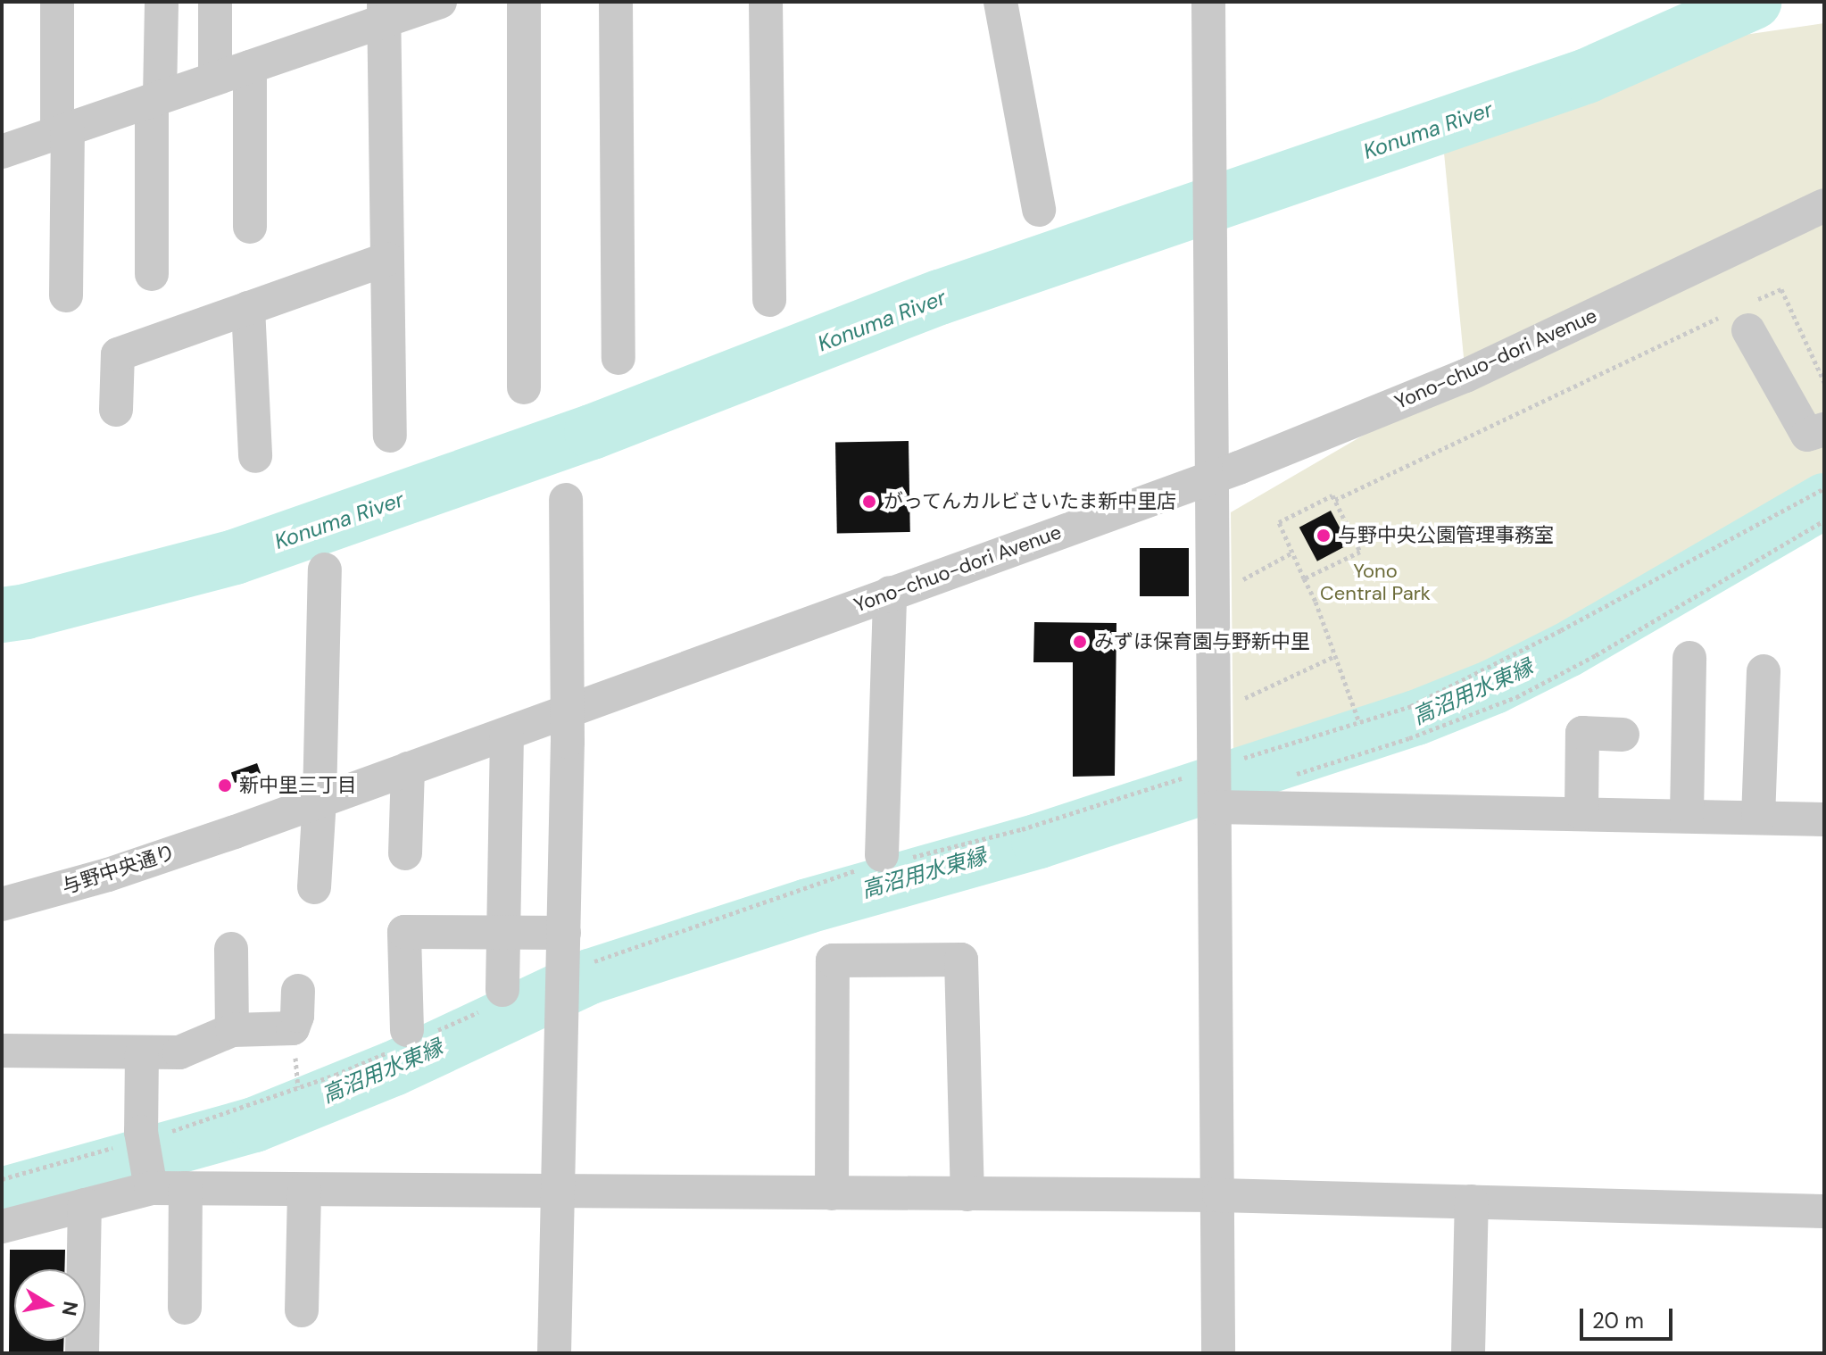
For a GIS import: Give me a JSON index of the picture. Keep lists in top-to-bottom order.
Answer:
{
  "streets": {
    "street": ["Yono-chuo-dori Avenue", "与野中央通り"]
  },
  "crossings": [
    ["Yono-chuo-dori Avenue", "与野中央通り"]
  ],
  "water": ["Konuma River", "高沼用水東縁"],
  "parks": ["Yono Central Park"],
  "places": [
    "がってんカルビさいたま新中里店",
    "与野中央公園管理事務室",
    "みずほ保育園与野新中里",
    "新中里三丁目"
  ],
  "scale_bar": "20 m",
  "north": "right"
}
